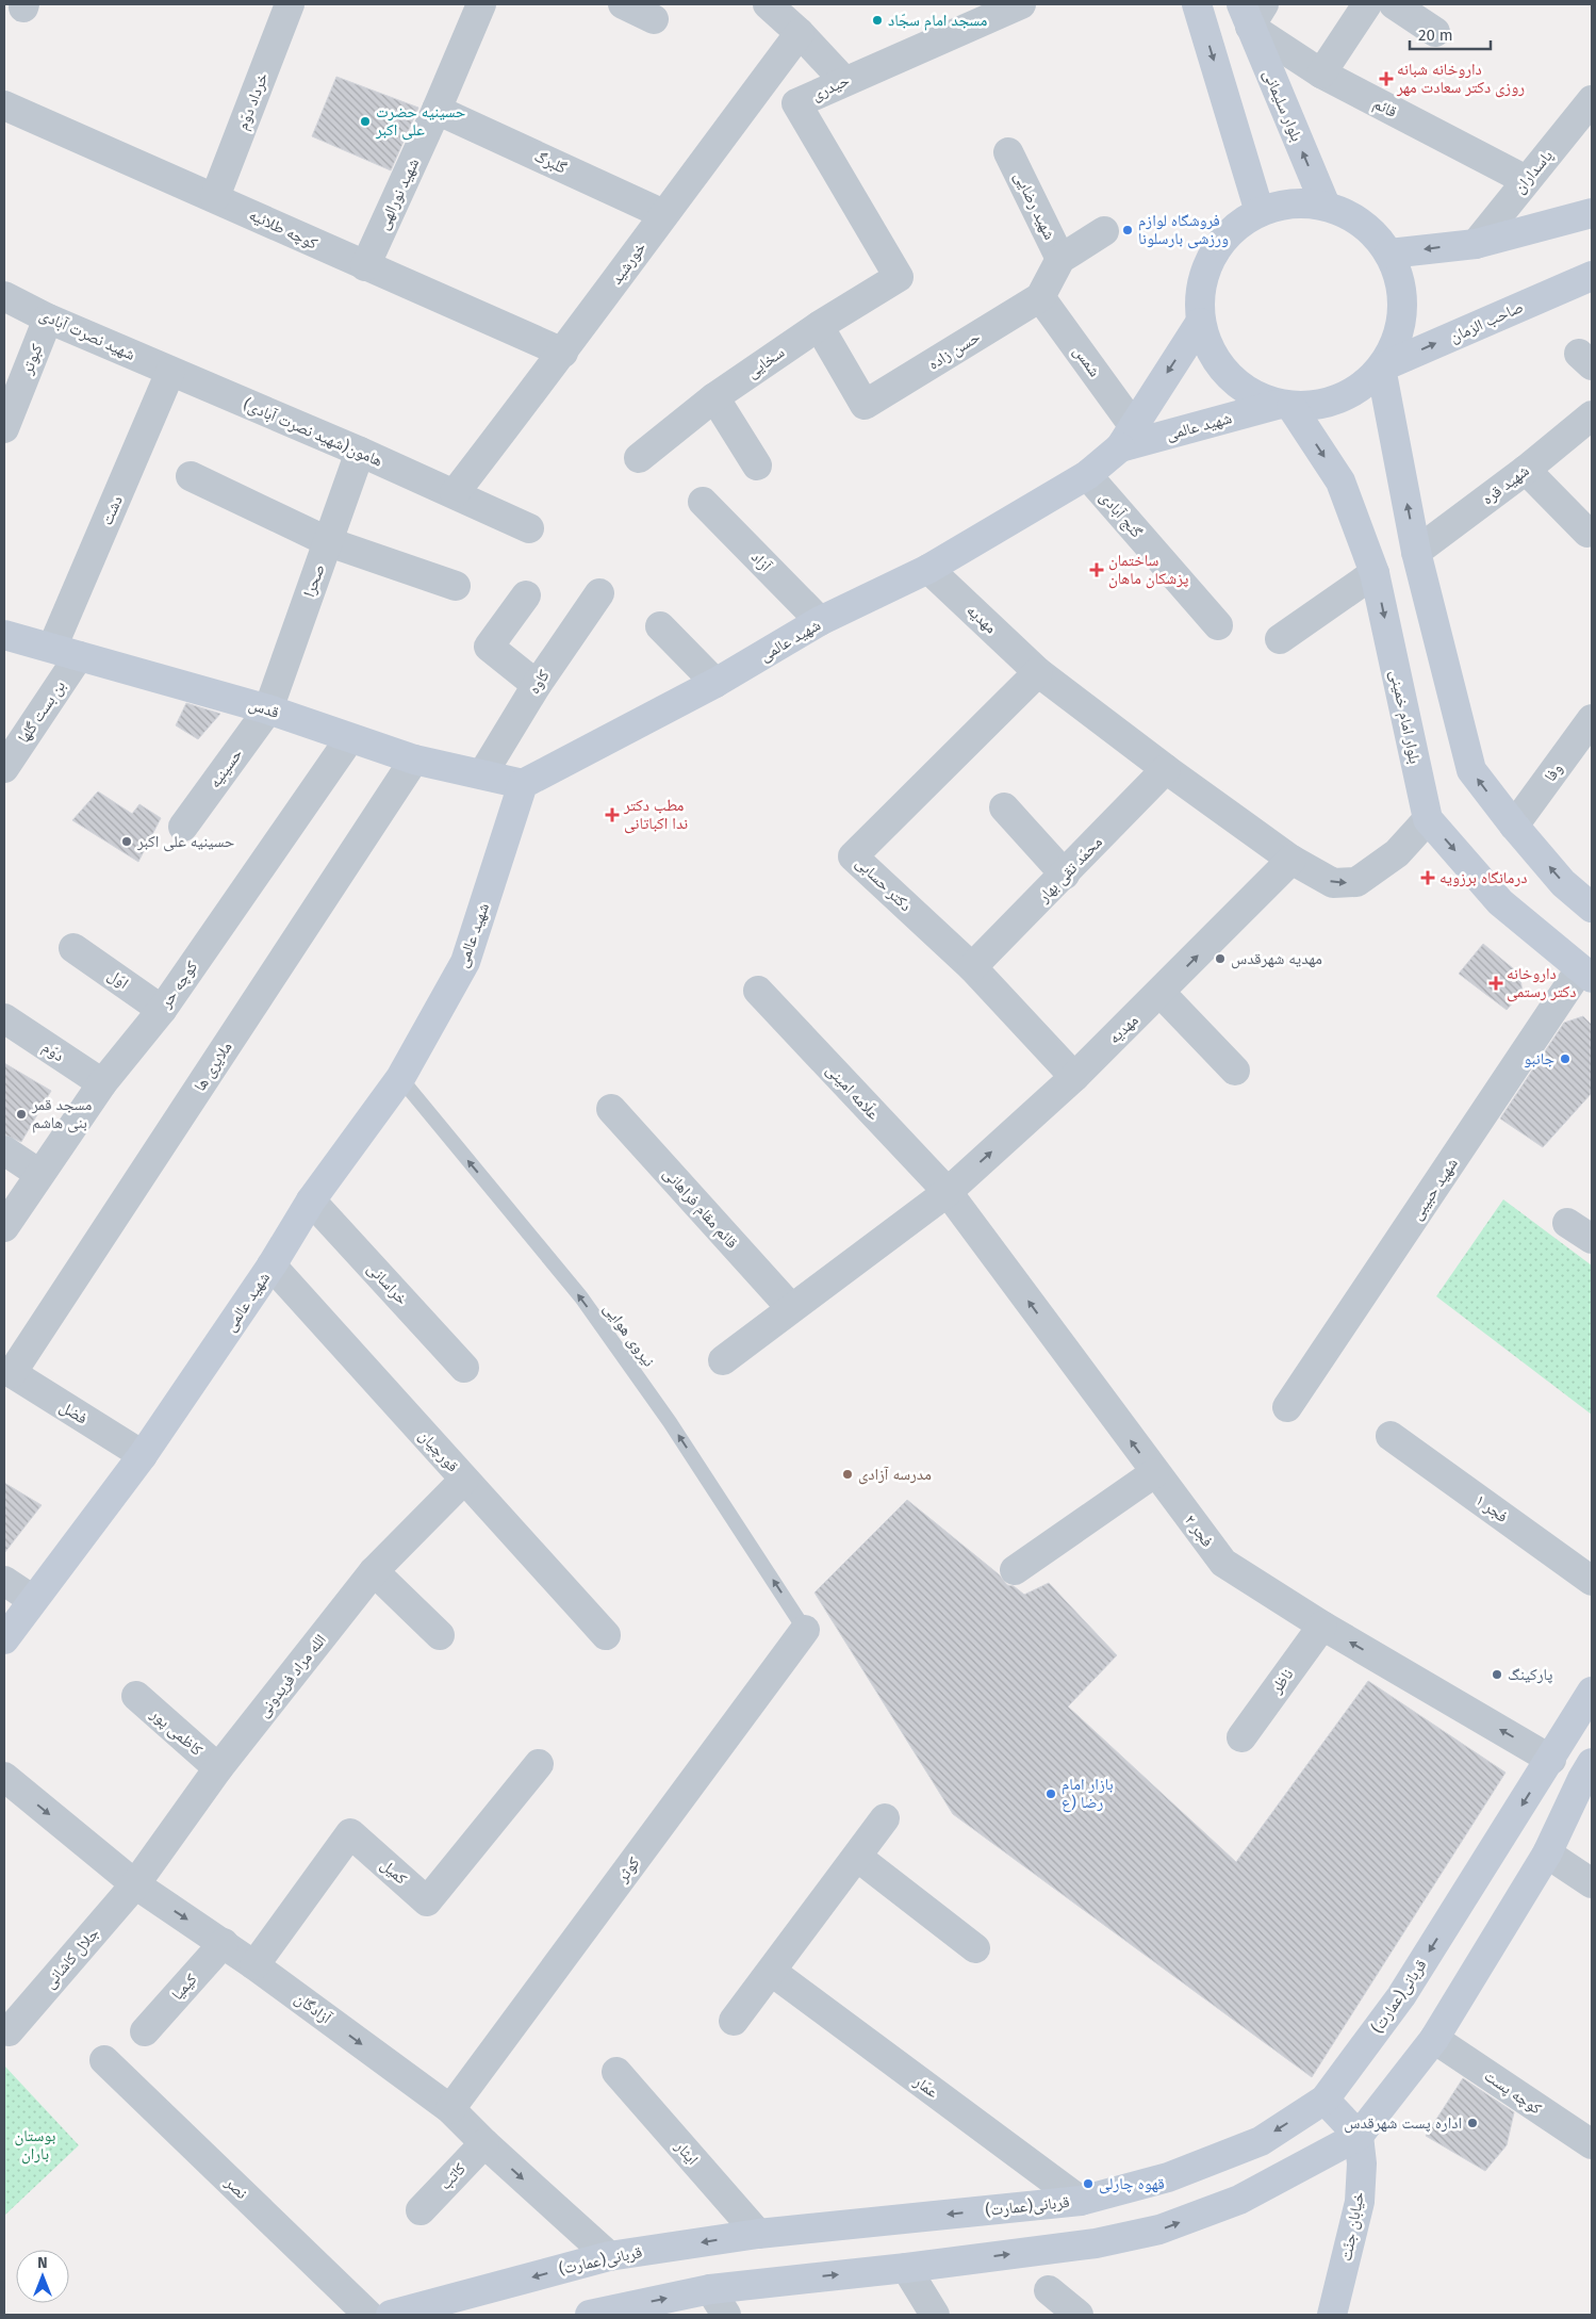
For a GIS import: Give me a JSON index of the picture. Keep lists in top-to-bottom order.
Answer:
{
  "streets": {
    "main road": [
      "بلوار سلیمانی",
      "صاحب الزمان",
      "شهید عالمی",
      "قدس",
      "بلوار امام خمینی",
      "(عمارت)قربانی",
      "خیابان جنّت"
    ],
    "street": [
      "حیدری",
      "خرداد دوّم",
      "قائم",
      "گلبرگ",
      "پاسداران",
      "شهید نورالهی",
      "شهید رضایی",
      "کوچه طلائیه",
      "خورشید",
      "شهید نصرت آبادی",
      "حسن زاده",
      "کبوتر",
      "شمس",
      "سخایی",
      "(شهید نصرت آبادی)هامون",
      "شهید قره",
      "دشت",
      "گنج آبادی",
      "آزاد",
      "صحرا",
      "مهدیه",
      "کاوه",
      "بن بست گلها",
      "حسینیه",
      "وفا",
      "محمّد تقی بهار",
      "دکتر حسابی",
      "اوّل",
      "کوچه حر",
      "دوّم",
      "ملایری ها",
      "علّامه امینی",
      "شهید حبیبی",
      "قائم مقام فراهانی",
      "خراسانی",
      "فضل",
      "قورچیان",
      "فجر ۱",
      "فجر ۲",
      "الله مراد فریدونی",
      "ناظر",
      "کاظمی پور",
      "کوثر",
      "کمیل",
      "جلال کاشانی",
      "کیمیا",
      "آزادگان",
      "عمّار",
      "کوچه پست",
      "ایثار",
      "کاتب",
      "نصر"
    ],
    "lane": ["نیروی هوایی"]
  },
  "crossings": [
    ["حیدری", "سخایی"],
    ["خرداد دوّم", "کوچه طلائیه"],
    ["بلوار سلیمانی", "قائم"],
    ["قائم", "پاسداران"],
    ["گلبرگ", "شهید نورالهی"],
    ["گلبرگ", "خورشید"],
    ["شهید نورالهی", "کوچه طلائیه"],
    ["کوچه طلائیه", "خورشید"],
    ["خورشید", "(شهید نصرت آبادی)هامون"],
    ["صاحب الزمان", "شهید عالمی"],
    ["شهید نصرت آبادی", "کبوتر"],
    ["شهید نصرت آبادی", "(شهید نصرت آبادی)هامون"],
    ["شهید نصرت آبادی", "دشت"],
    ["حسن زاده", "شمس"],
    ["حسن زاده", "سخایی"],
    ["شمس", "شهید عالمی"],
    ["شهید عالمی", "گنج آبادی"],
    ["شهید عالمی", "آزاد"],
    ["شهید عالمی", "مهدیه"],
    ["شهید عالمی", "قدس"],
    ["شهید عالمی", "بلوار امام خمینی"],
    ["شهید عالمی", "خراسانی"],
    ["شهید عالمی", "نیروی هوایی"],
    ["شهید عالمی", "فضل"],
    ["شهید عالمی", "قورچیان"],
    ["(شهید نصرت آبادی)هامون", "دشت"],
    ["(شهید نصرت آبادی)هامون", "صحرا"],
    ["دشت", "قدس"],
    ["دشت", "بن بست گلها"],
    ["صحرا", "قدس"],
    ["صحرا", "حسینیه"],
    ["مهدیه", "بلوار امام خمینی"],
    ["مهدیه", "محمّد تقی بهار"],
    ["مهدیه", "دکتر حسابی"],
    ["مهدیه", "علّامه امینی"],
    ["مهدیه", "قائم مقام فراهانی"],
    ["مهدیه", "فجر ۲"],
    ["کاوه", "قدس"],
    ["قدس", "بن بست گلها"],
    ["قدس", "حسینیه"],
    ["قدس", "کوچه حر"],
    ["قدس", "ملایری ها"],
    ["بلوار امام خمینی", "شهید حبیبی"],
    ["محمّد تقی بهار", "دکتر حسابی"],
    ["اوّل", "کوچه حر"],
    ["کوچه حر", "دوّم"],
    ["ملایری ها", "فضل"],
    ["علّامه امینی", "فجر ۲"],
    ["نیروی هوایی", "کوثر"],
    ["قورچیان", "الله مراد فریدونی"],
    ["فجر ۲", "ناظر"],
    ["فجر ۲", "(عمارت)قربانی"],
    ["الله مراد فریدونی", "کاظمی پور"],
    ["الله مراد فریدونی", "جلال کاشانی"],
    ["الله مراد فریدونی", "آزادگان"],
    ["کوثر", "آزادگان"],
    ["کمیل", "آزادگان"],
    ["جلال کاشانی", "آزادگان"],
    ["کیمیا", "آزادگان"],
    ["(عمارت)قربانی", "آزادگان"],
    ["(عمارت)قربانی", "عمّار"],
    ["(عمارت)قربانی", "ایثار"],
    ["آزادگان", "کاتب"]
  ],
  "one_way": [
    "مهدیه",
    "نیروی هوایی",
    "فجر ۲",
    "آزادگان"
  ],
  "parks": ["بوستان باران"],
  "places": {
    "other": [
      "مسجد امام سجّاد",
      "حسینیه حضرت علی اکبر",
      "فروشگاه لوازم ورزشی بارسلونا",
      "حسینیه علی اکبر",
      "مهدیه شهرقدس",
      "جانبو",
      "مسجد قمر بنی هاشم",
      "مدرسه آزادی",
      "پارکینگ",
      "بازار امام رضا (ع",
      "اداره پست شهرقدس",
      "قهوه چارلی"
    ],
    "health": [
      "داروخانه شبانه روزی دکتر سعادت مهر",
      "ساختمان پزشکان ماهان",
      "مطب دکتر ندا اکباتانی",
      "درمانگاه برزویه",
      "داروخانه دکتر رستمی"
    ]
  },
  "scale_bar": "20 m",
  "north": "top"
}
